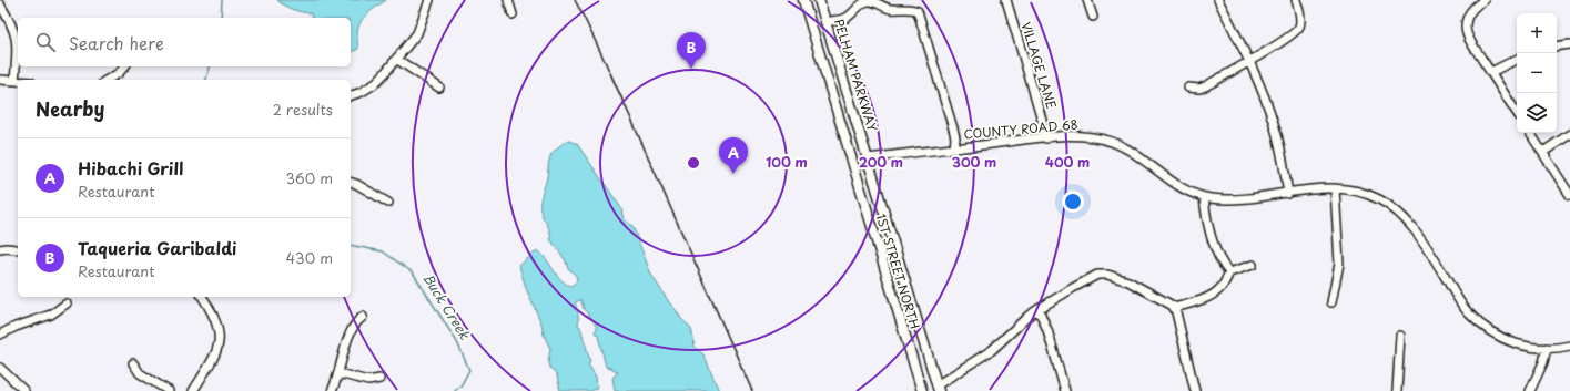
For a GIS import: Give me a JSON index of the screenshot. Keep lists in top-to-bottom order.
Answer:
{
  "streets": {
    "main road": ["PELHAM PARKWAY", "1ST STREET NORTH"],
    "street": ["VILLAGE LANE", "COUNTY ROAD 68"]
  },
  "crossings": [
    ["VILLAGE LANE", "COUNTY ROAD 68"],
    ["PELHAM PARKWAY", "COUNTY ROAD 68"],
    ["PELHAM PARKWAY", "1ST STREET NORTH"],
    ["COUNTY ROAD 68", "1ST STREET NORTH"]
  ],
  "water": ["Buck Creek"],
  "page": {
    "map_buttons": ["+", "−"],
    "search": "Search here",
    "pins": ["B", "A"],
    "heading": ["Nearby", "2 results"],
    "list": [
      {
        "mark": "A",
        "name": "Hibachi Grill",
        "note": "Restaurant",
        "value": "360 m"
      },
      {
        "mark": "B",
        "name": "Taqueria Garibaldi",
        "note": "Restaurant",
        "value": "430 m"
      }
    ]
  },
  "rings": [
    "100 m",
    "200 m",
    "300 m",
    "400 m"
  ]
}
